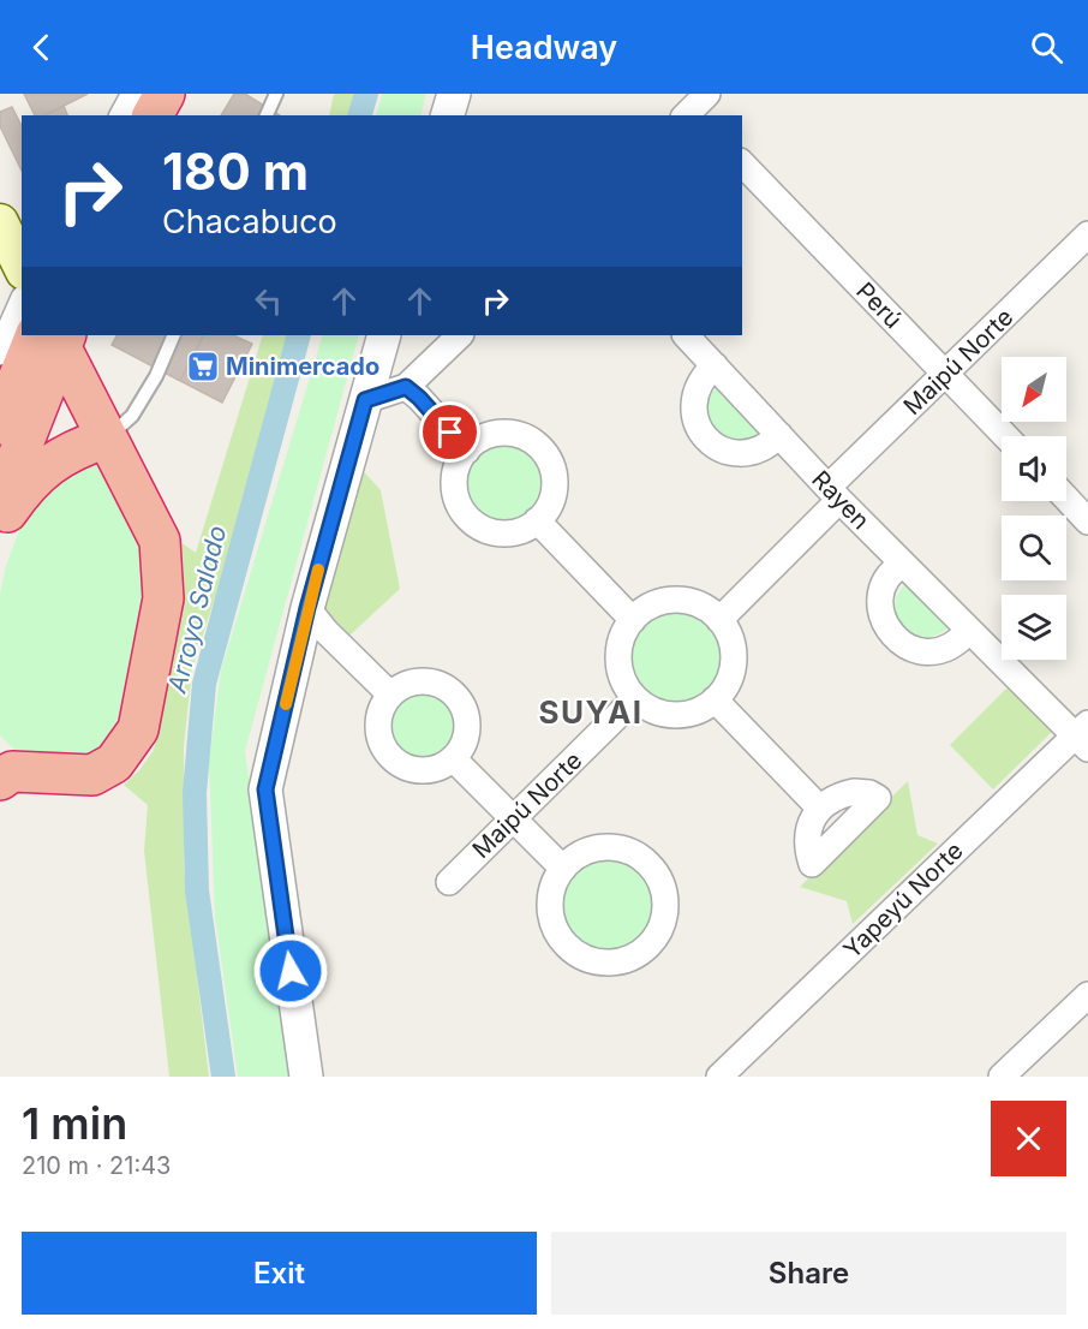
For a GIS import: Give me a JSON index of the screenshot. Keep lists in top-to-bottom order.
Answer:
{
  "streets": {
    "street": [
      "Perú",
      "Maipú Norte",
      "Rayen",
      "Yapeyú Norte"
    ]
  },
  "crossings": [
    ["Perú", "Maipú Norte"],
    ["Maipú Norte", "Rayen"],
    ["Rayen", "Yapeyú Norte"]
  ],
  "districts": ["SUYAI"],
  "water": ["Arroyo Salado"],
  "places": {
    "supermarket": ["Minimercado"]
  },
  "north": "bottom left",
  "page": {
    "header": "Headway",
    "turn": ["180 m", "Chacabuco"],
    "heading": ["1 min", "210 m · 21:43"],
    "buttons": ["Exit", "Share"]
  }
}
